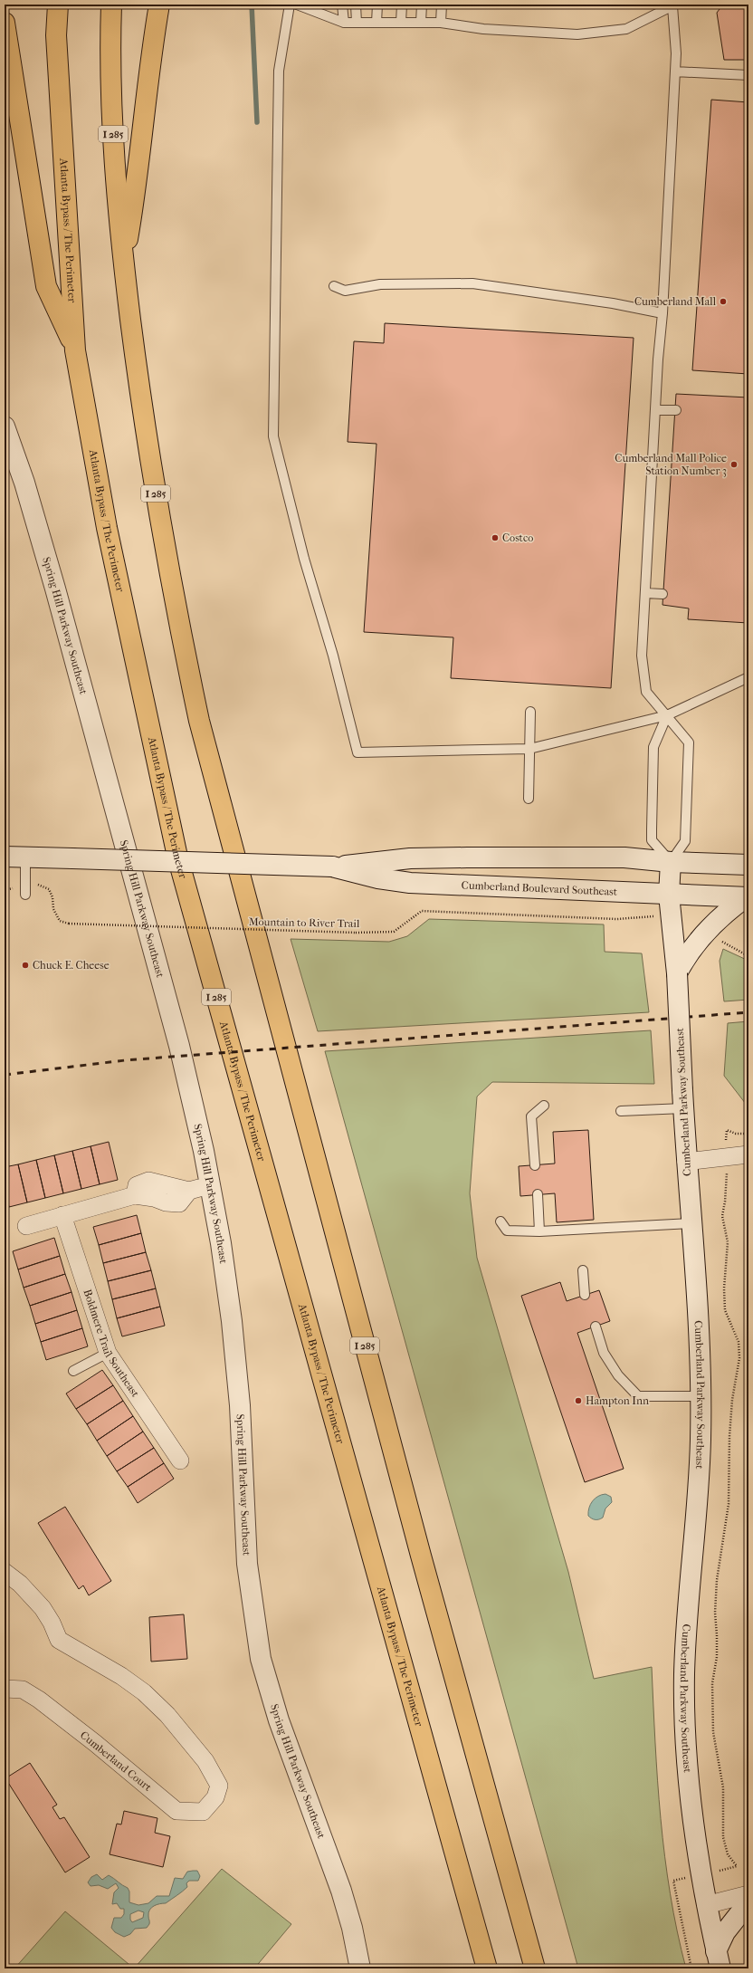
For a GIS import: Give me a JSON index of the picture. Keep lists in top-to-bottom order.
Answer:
{
  "streets": {
    "highway": ["I 285", "Atlanta Bypass / The Perimeter"],
    "main road": ["Spring Hill Parkway Southeast", "Cumberland Boulevard Southeast", "Cumberland Parkway Southeast"],
    "street": ["Boldmere Trail Southeast", "Cumberland Court"],
    "path": ["Mountain to River Trail"]
  },
  "crossings": [
    ["Cumberland Boulevard Southeast", "Cumberland Parkway Southeast"]
  ],
  "places": [
    "Cumberland Mall",
    "Cumberland Mall Police Station Number 3",
    "Costco",
    "Chuck E. Cheese",
    "Hampton Inn"
  ]
}
